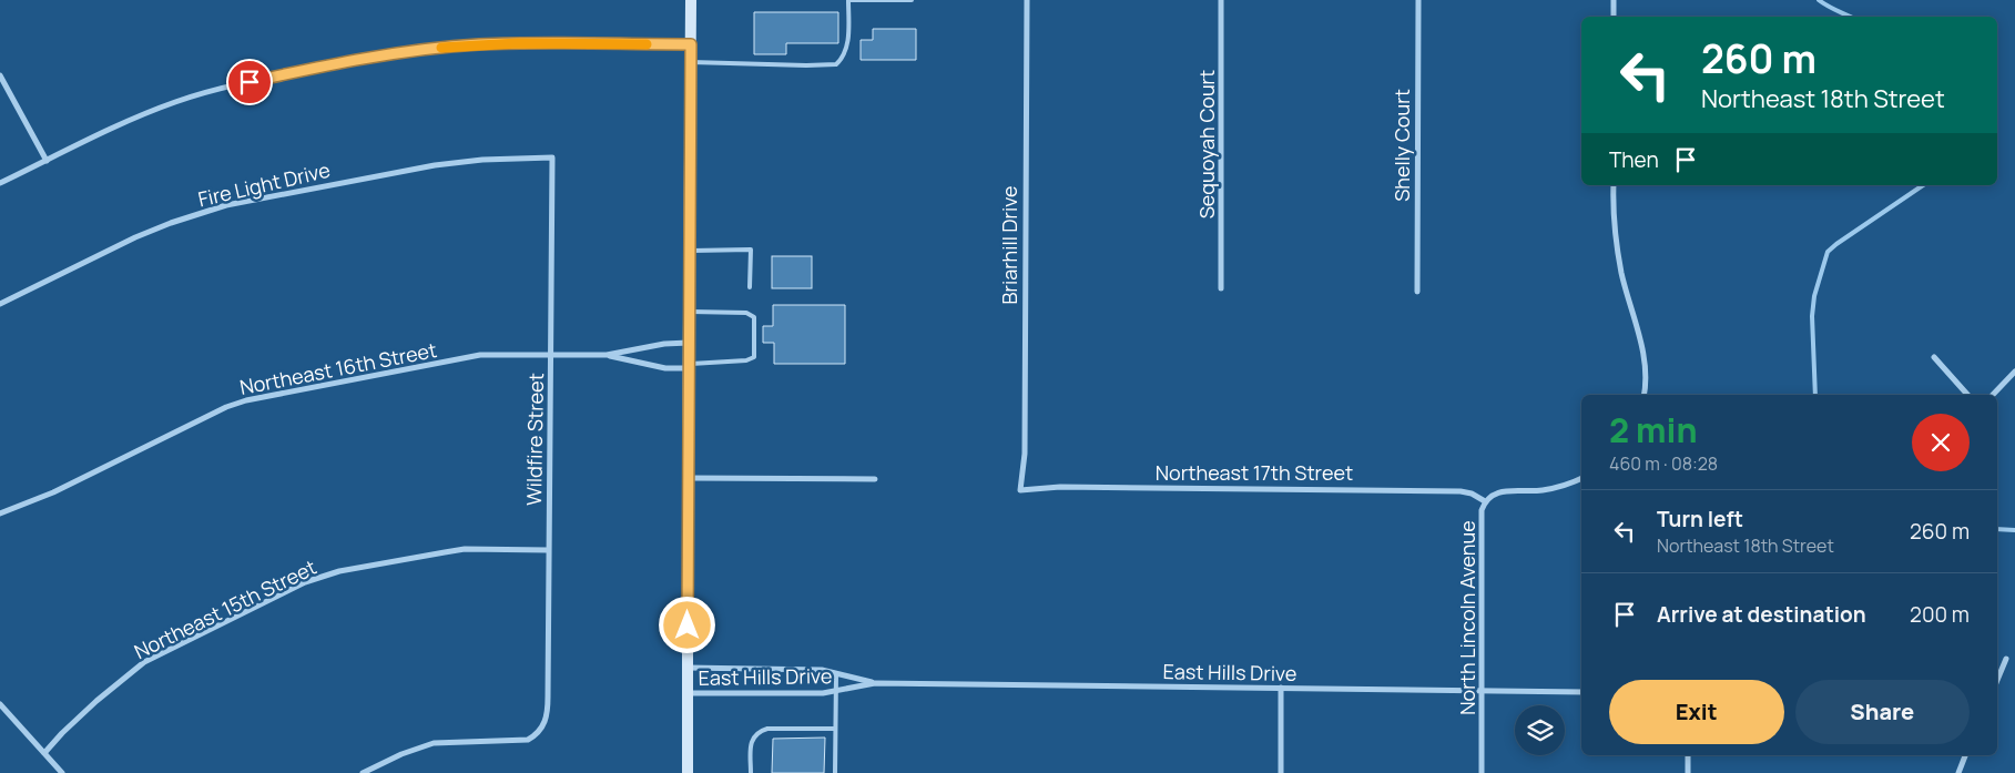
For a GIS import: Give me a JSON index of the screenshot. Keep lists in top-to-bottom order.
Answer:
{
  "streets": {
    "street": [
      "Sequoyah Court",
      "Shelly Court",
      "Fire Light Drive",
      "Briarhill Drive",
      "Northeast 16th Street",
      "Wildfire Street",
      "Northeast 17th Street",
      "Northeast 15th Street",
      "North Lincoln Avenue",
      "East Hills Drive"
    ]
  },
  "crossings": [
    ["Fire Light Drive", "Wildfire Street"],
    ["Briarhill Drive", "Northeast 17th Street"],
    ["Northeast 16th Street", "Wildfire Street"],
    ["Wildfire Street", "Northeast 15th Street"],
    ["Northeast 17th Street", "North Lincoln Avenue"],
    ["North Lincoln Avenue", "East Hills Drive"]
  ],
  "page": {
    "turn": ["260 m", "Northeast 18th Street"],
    "then": "Then",
    "heading": ["2 min", "460 m · 08:28"],
    "list": [
      {
        "name": "Turn left",
        "note": "Northeast 18th Street",
        "value": "260 m"
      },
      {
        "name": "Arrive at destination",
        "value": "200 m"
      }
    ],
    "buttons": ["Exit", "Share"]
  }
}
